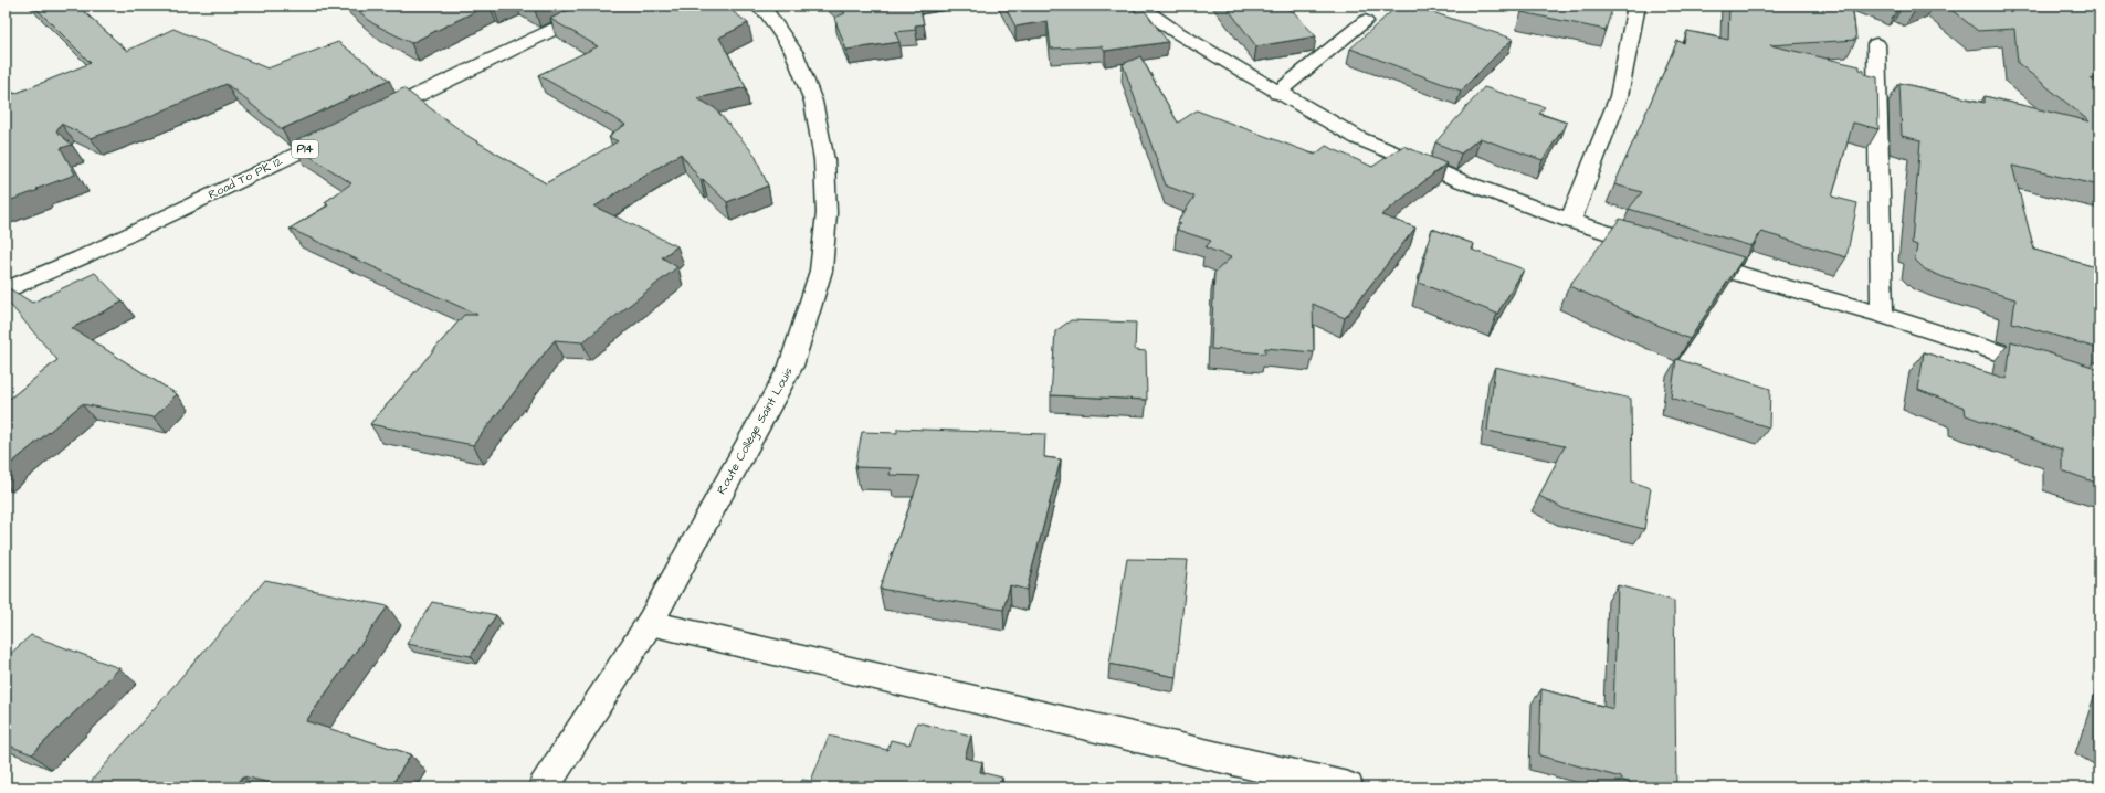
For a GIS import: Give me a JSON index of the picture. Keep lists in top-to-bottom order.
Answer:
{
  "streets": {
    "street": ["P14", "Road To PK 12", "Route Collège Saint Louis"]
  }
}
